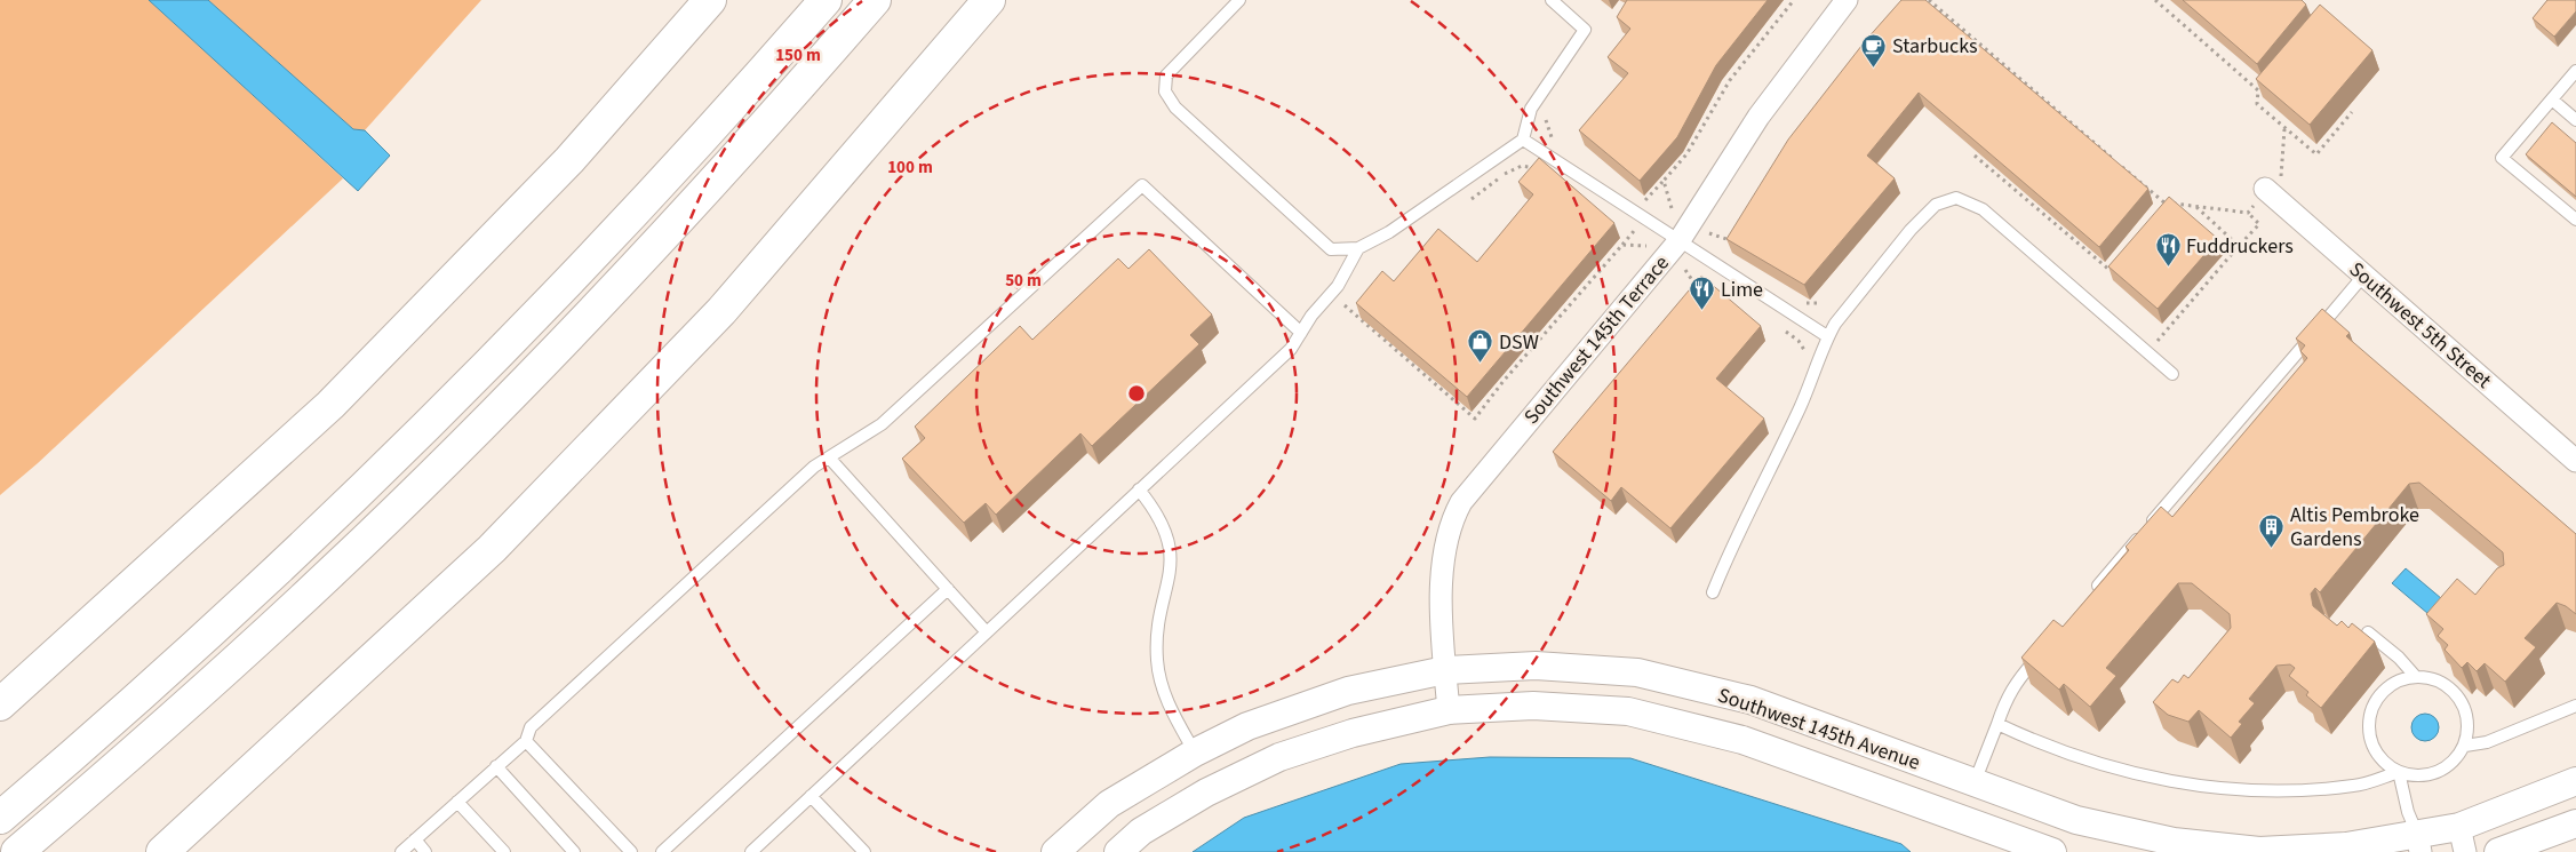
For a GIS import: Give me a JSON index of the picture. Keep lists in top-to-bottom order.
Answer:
{
  "streets": {
    "street": ["Southwest 5th Street", "Southwest 145th Terrace", "Southwest 145th Avenue"]
  },
  "crossings": [
    ["Southwest 145th Terrace", "Southwest 145th Avenue"]
  ],
  "places": {
    "cafe": ["Starbucks"],
    "restaurant": ["Fuddruckers", "Lime"],
    "shop": ["DSW"],
    "building": ["Altis Pembroke Gardens"]
  },
  "rings": ["150 m", "100 m", "50 m"]
}
